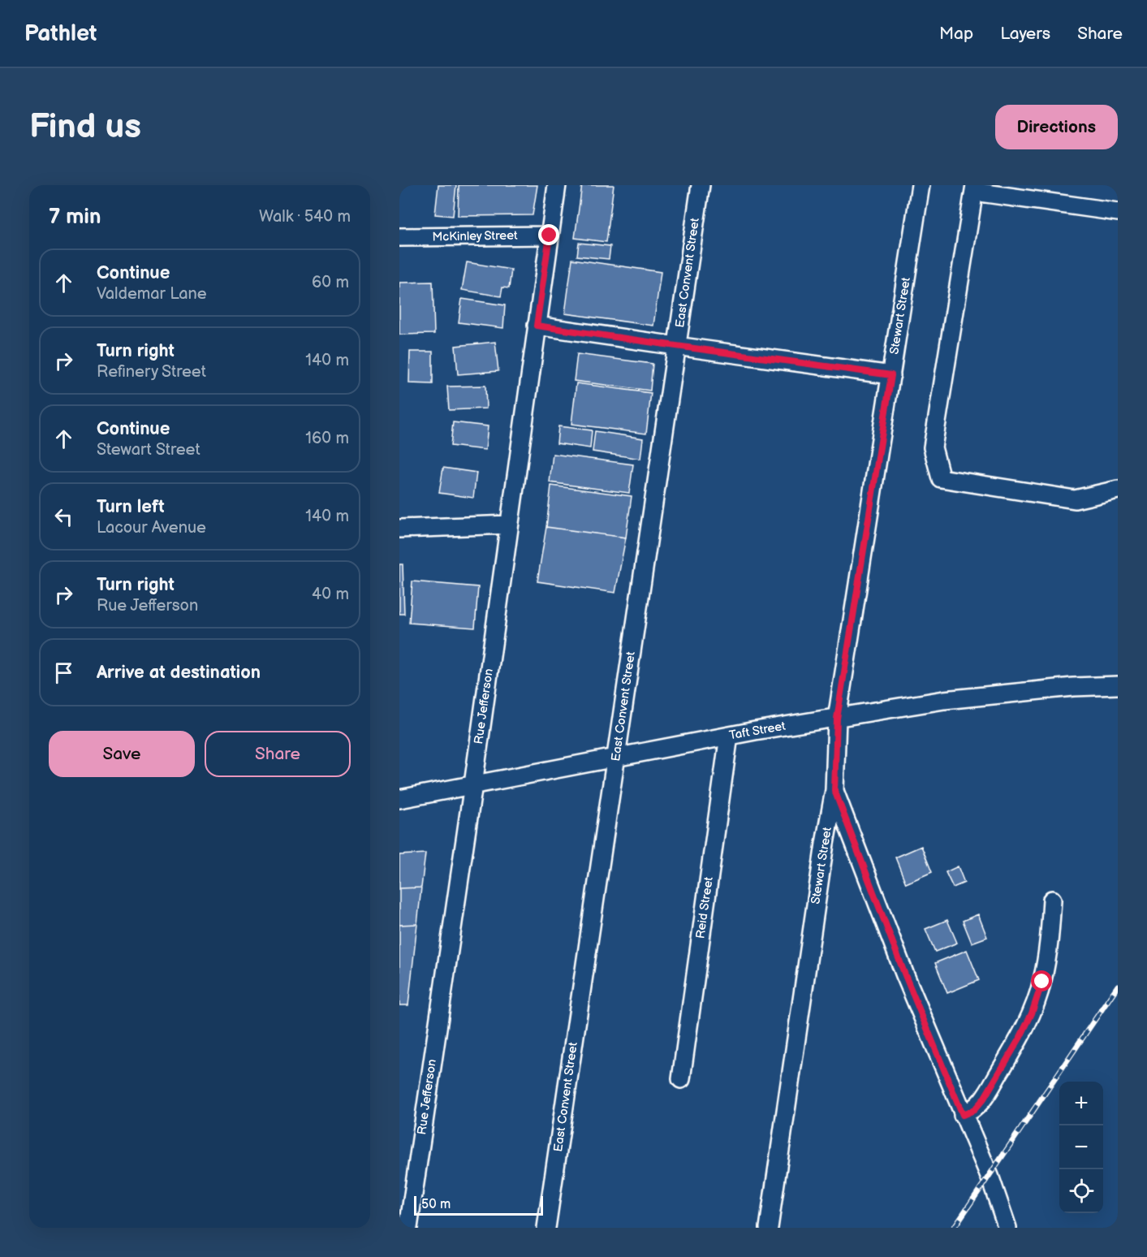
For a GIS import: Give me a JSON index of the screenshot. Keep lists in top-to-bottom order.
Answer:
{
  "streets": {
    "street": [
      "McKinley Street",
      "East Convent Street",
      "Stewart Street",
      "Rue Jefferson",
      "Taft Street",
      "Reid Street"
    ]
  },
  "crossings": [
    ["McKinley Street", "Rue Jefferson"],
    ["East Convent Street", "Taft Street"],
    ["Stewart Street", "Taft Street"],
    ["Rue Jefferson", "Taft Street"],
    ["Taft Street", "Reid Street"]
  ],
  "scale_bar": "50 m",
  "page": {
    "header": "Pathlet",
    "nav": ["Map", "Layers", "Share"],
    "buttons": [
      "Directions",
      ["Save", "Share"]
    ],
    "title": "Find us",
    "heading": ["7 min", "Walk · 540 m"],
    "list": [
      ["Continue", "Valdemar Lane", "60 m"],
      ["Turn right", "Refinery Street", "140 m"],
      ["Continue", "Stewart Street", "160 m"],
      ["Turn left", "Lacour Avenue", "140 m"],
      ["Turn right", "Rue Jefferson", "40 m"],
      "Arrive at destination"
    ],
    "map_buttons": ["+", "−"],
    "scale": "50 m"
  }
}
